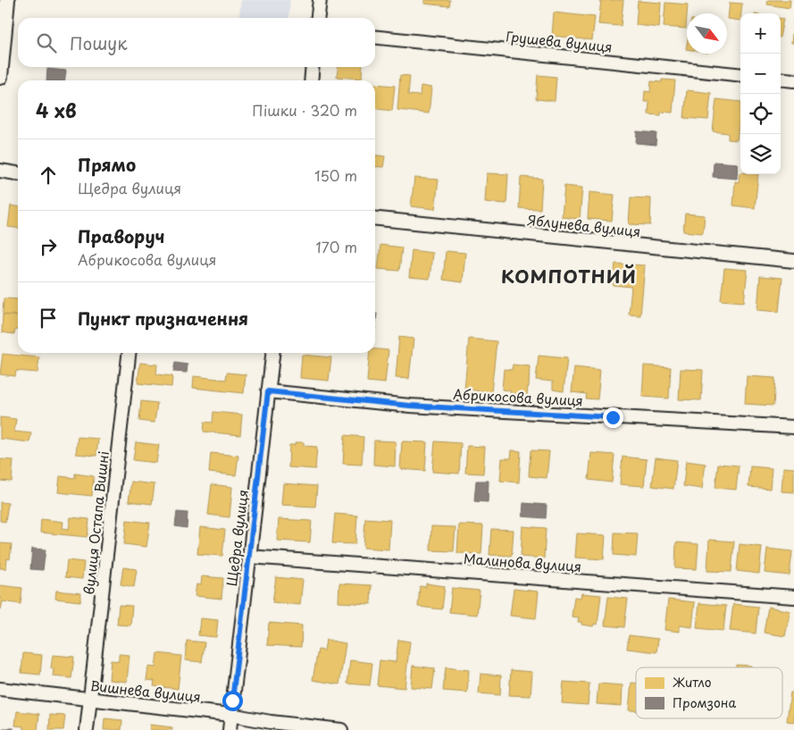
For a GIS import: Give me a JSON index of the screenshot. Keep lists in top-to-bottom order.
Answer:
{
  "streets": {
    "street": [
      "Грушева вулиця",
      "Яблунева вулиця",
      "Абрикосова вулиця",
      "вулиця Остапа Вишні",
      "Щедра вулиця",
      "Малинова вулиця",
      "Вишнева вулиця"
    ]
  },
  "crossings": [
    ["Абрикосова вулиця", "Щедра вулиця"],
    ["вулиця Остапа Вишні", "Вишнева вулиця"],
    ["Щедра вулиця", "Малинова вулиця"],
    ["Щедра вулиця", "Вишнева вулиця"]
  ],
  "districts": ["КОМПОТНИЙ"],
  "legend": ["Житло", "Промзона"],
  "north": "bottom right",
  "page": {
    "map_buttons": ["+", "−"],
    "search": "Пошук",
    "heading": ["4 хв", "Пішки · 320 m"],
    "list": [
      ["Прямо", "Щедра вулиця", "150 m"],
      ["Праворуч", "Абрикосова вулиця", "170 m"],
      "Пункт призначення"
    ]
  }
}
